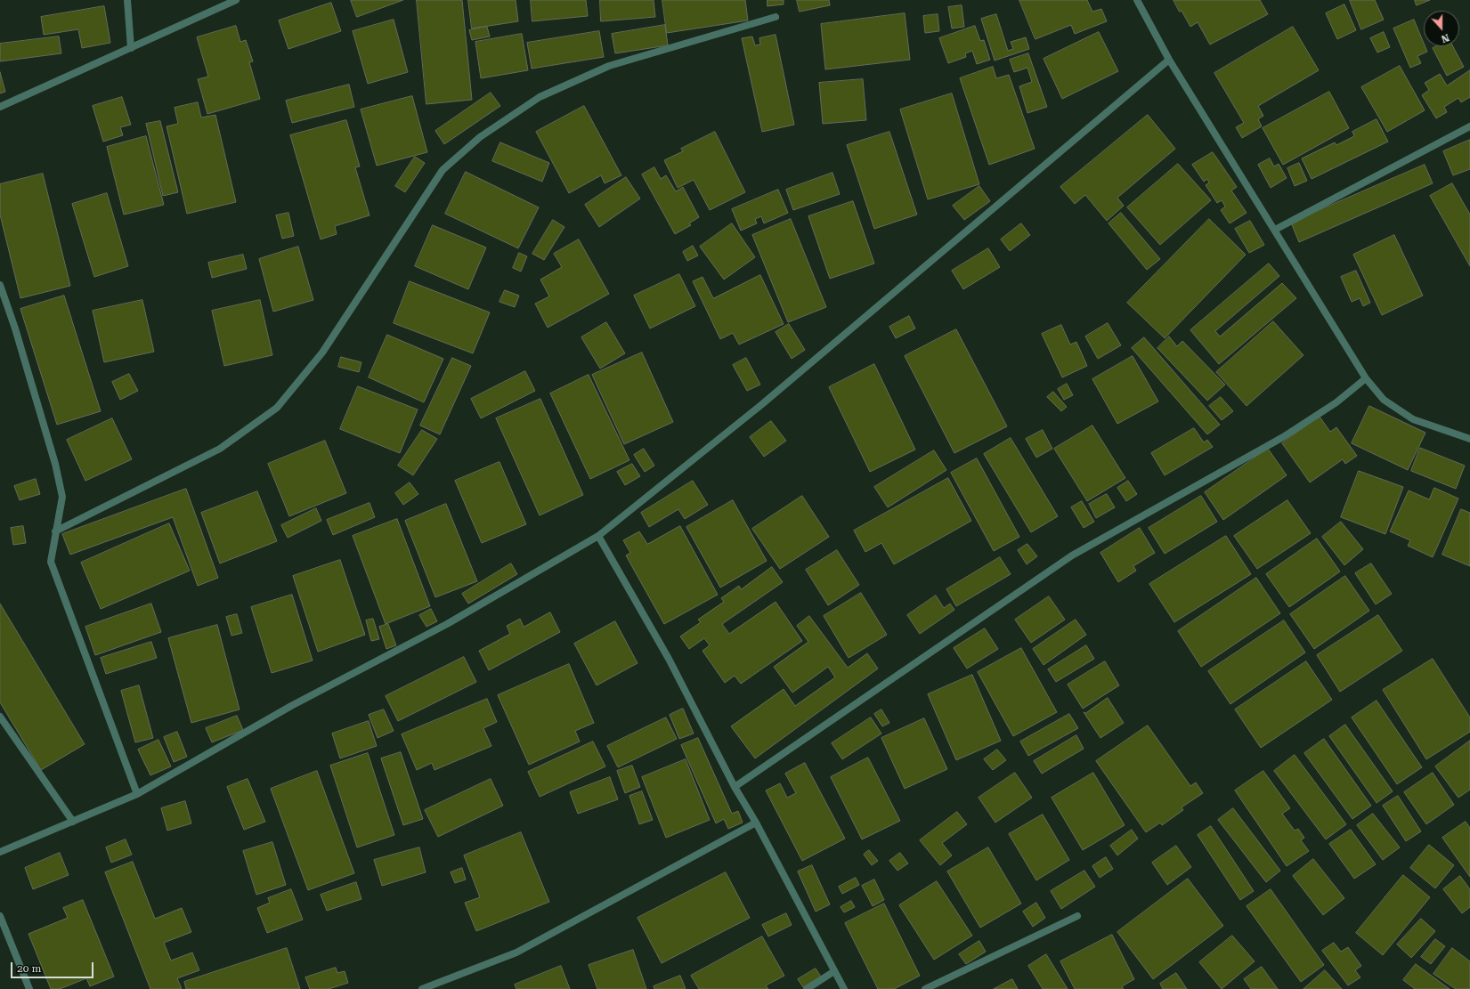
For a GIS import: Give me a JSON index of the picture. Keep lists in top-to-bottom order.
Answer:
{
  "scale_bar": "20 m",
  "north": "bottom"
}
